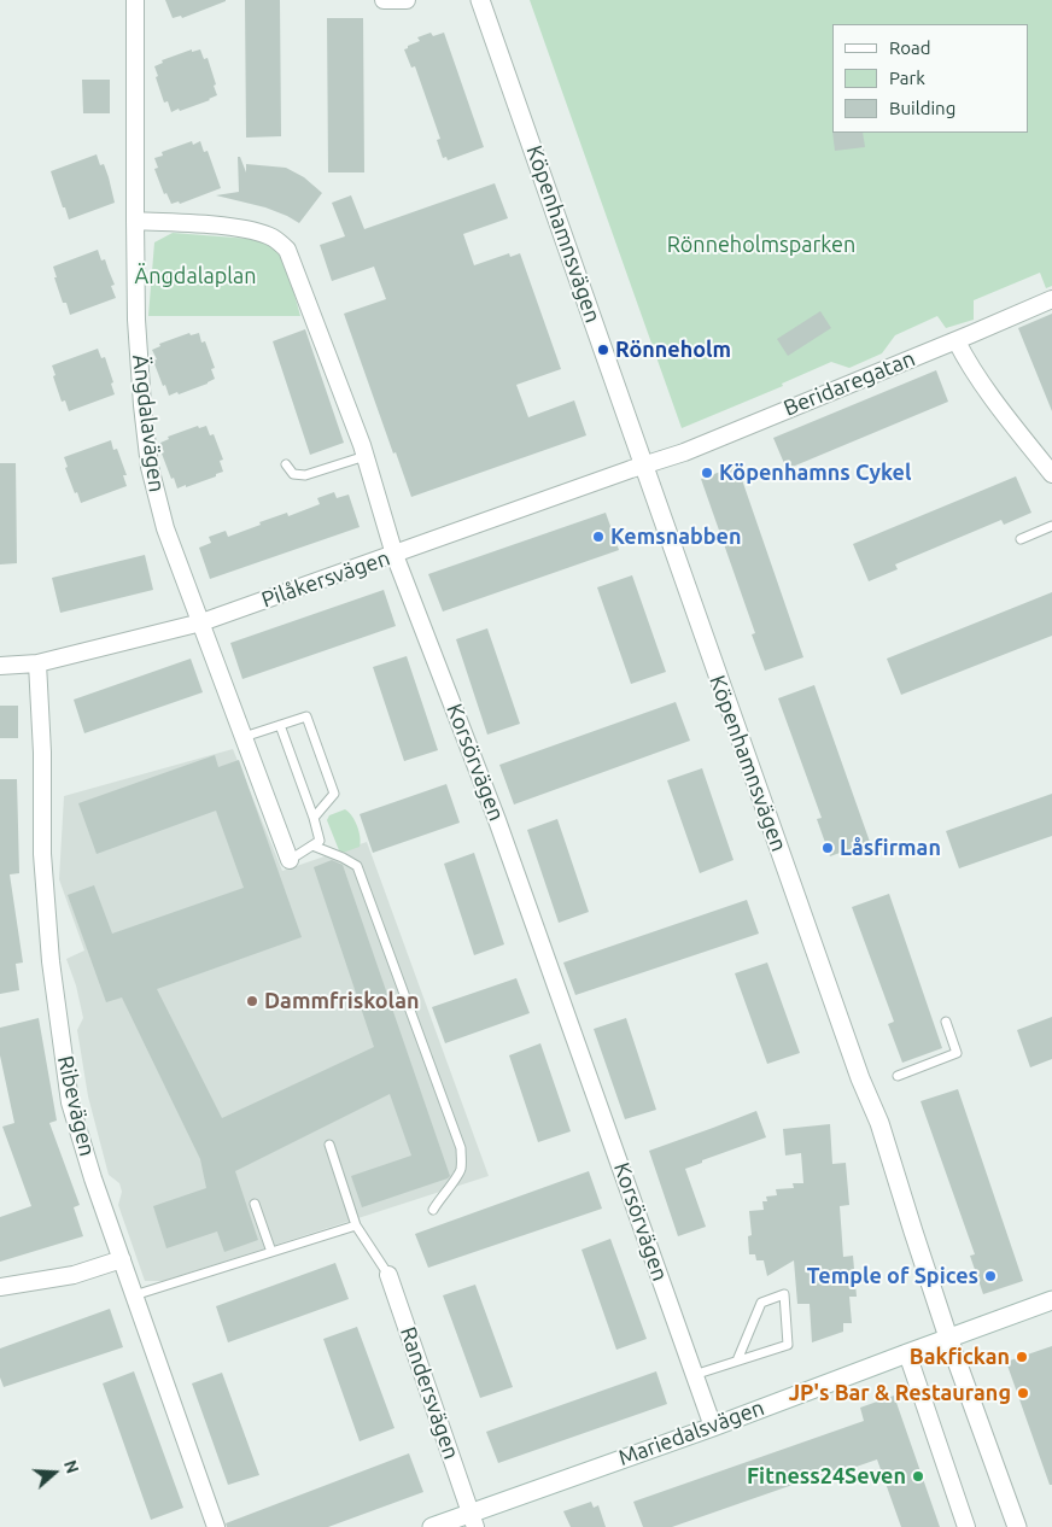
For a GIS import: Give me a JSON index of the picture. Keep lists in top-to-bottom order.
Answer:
{
  "streets": {
    "street": [
      "Köpenhamnsvägen",
      "Beridaregatan",
      "Ängdalavägen",
      "Pilåkersvägen",
      "Korsörvägen",
      "Ribevägen",
      "Randersvägen",
      "Mariedalsvägen"
    ]
  },
  "crossings": [
    ["Köpenhamnsvägen", "Beridaregatan"],
    ["Köpenhamnsvägen", "Pilåkersvägen"],
    ["Köpenhamnsvägen", "Mariedalsvägen"],
    ["Beridaregatan", "Pilåkersvägen"],
    ["Ängdalavägen", "Pilåkersvägen"],
    ["Ängdalavägen", "Korsörvägen"],
    ["Pilåkersvägen", "Korsörvägen"],
    ["Pilåkersvägen", "Ribevägen"],
    ["Korsörvägen", "Mariedalsvägen"],
    ["Randersvägen", "Mariedalsvägen"]
  ],
  "parks": ["Rönneholmsparken", "Ängdalaplan"],
  "places": [
    "Rönneholm",
    "Köpenhamns Cykel",
    "Kemsnabben",
    "Låsfirman",
    "Dammfriskolan",
    "Temple of Spices",
    "Bakfickan",
    "JP's Bar & Restaurang",
    "Fitness24Seven"
  ],
  "legend": ["Road", "Park", "Building"],
  "north": "right"
}
